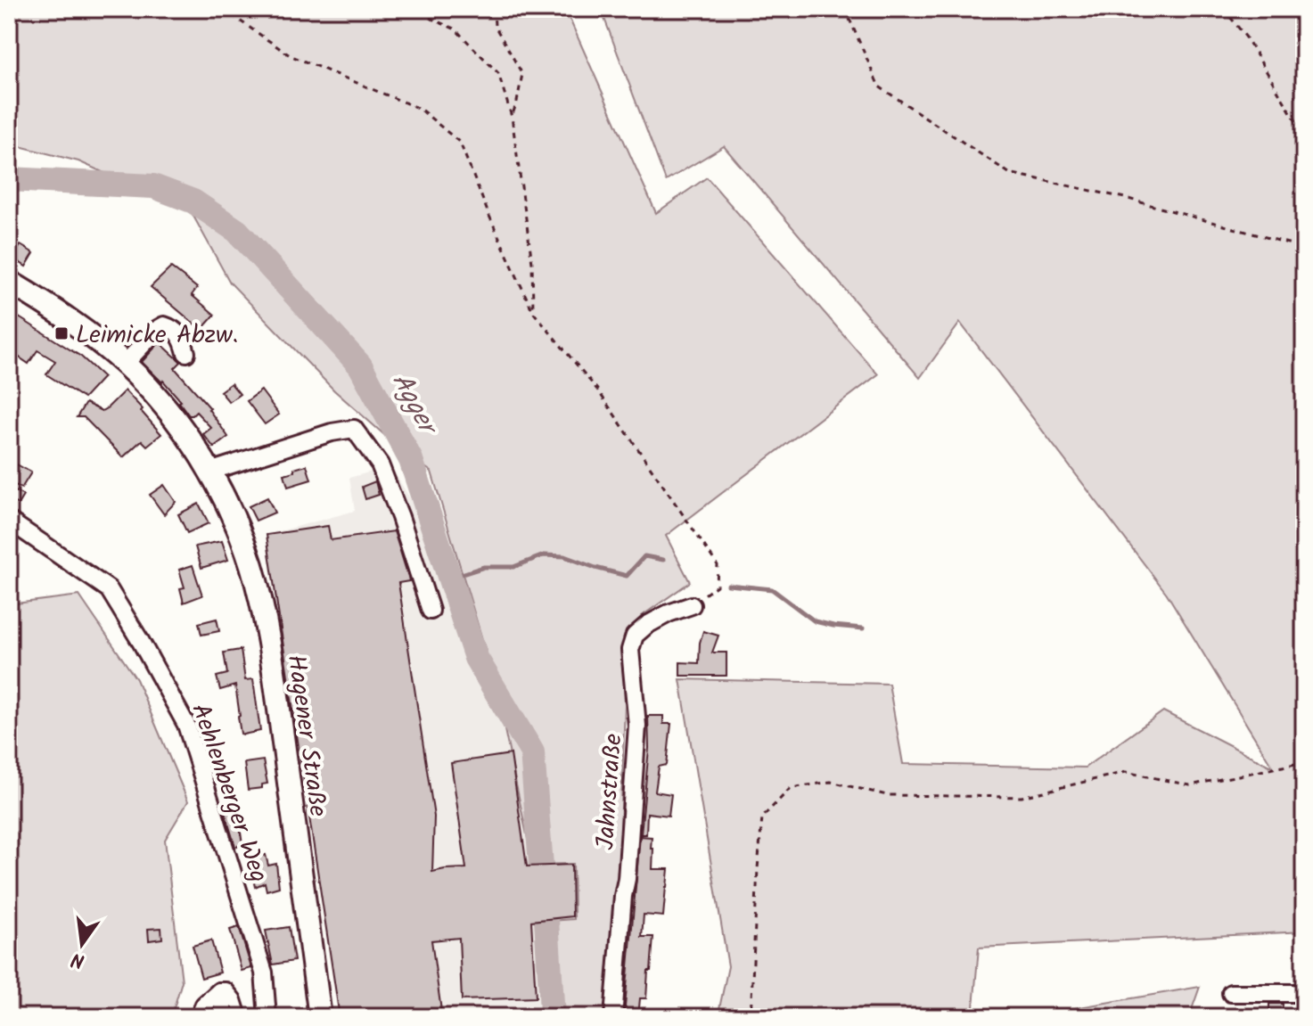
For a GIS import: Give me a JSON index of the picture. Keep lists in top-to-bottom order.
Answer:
{
  "streets": {
    "main road": ["Hagener Straße"],
    "street": ["Jahnstraße", "Aehlenberger Weg"]
  },
  "water": ["Agger"],
  "places": {
    "transit": ["Leimicke Abzw."]
  },
  "north": "bottom"
}
